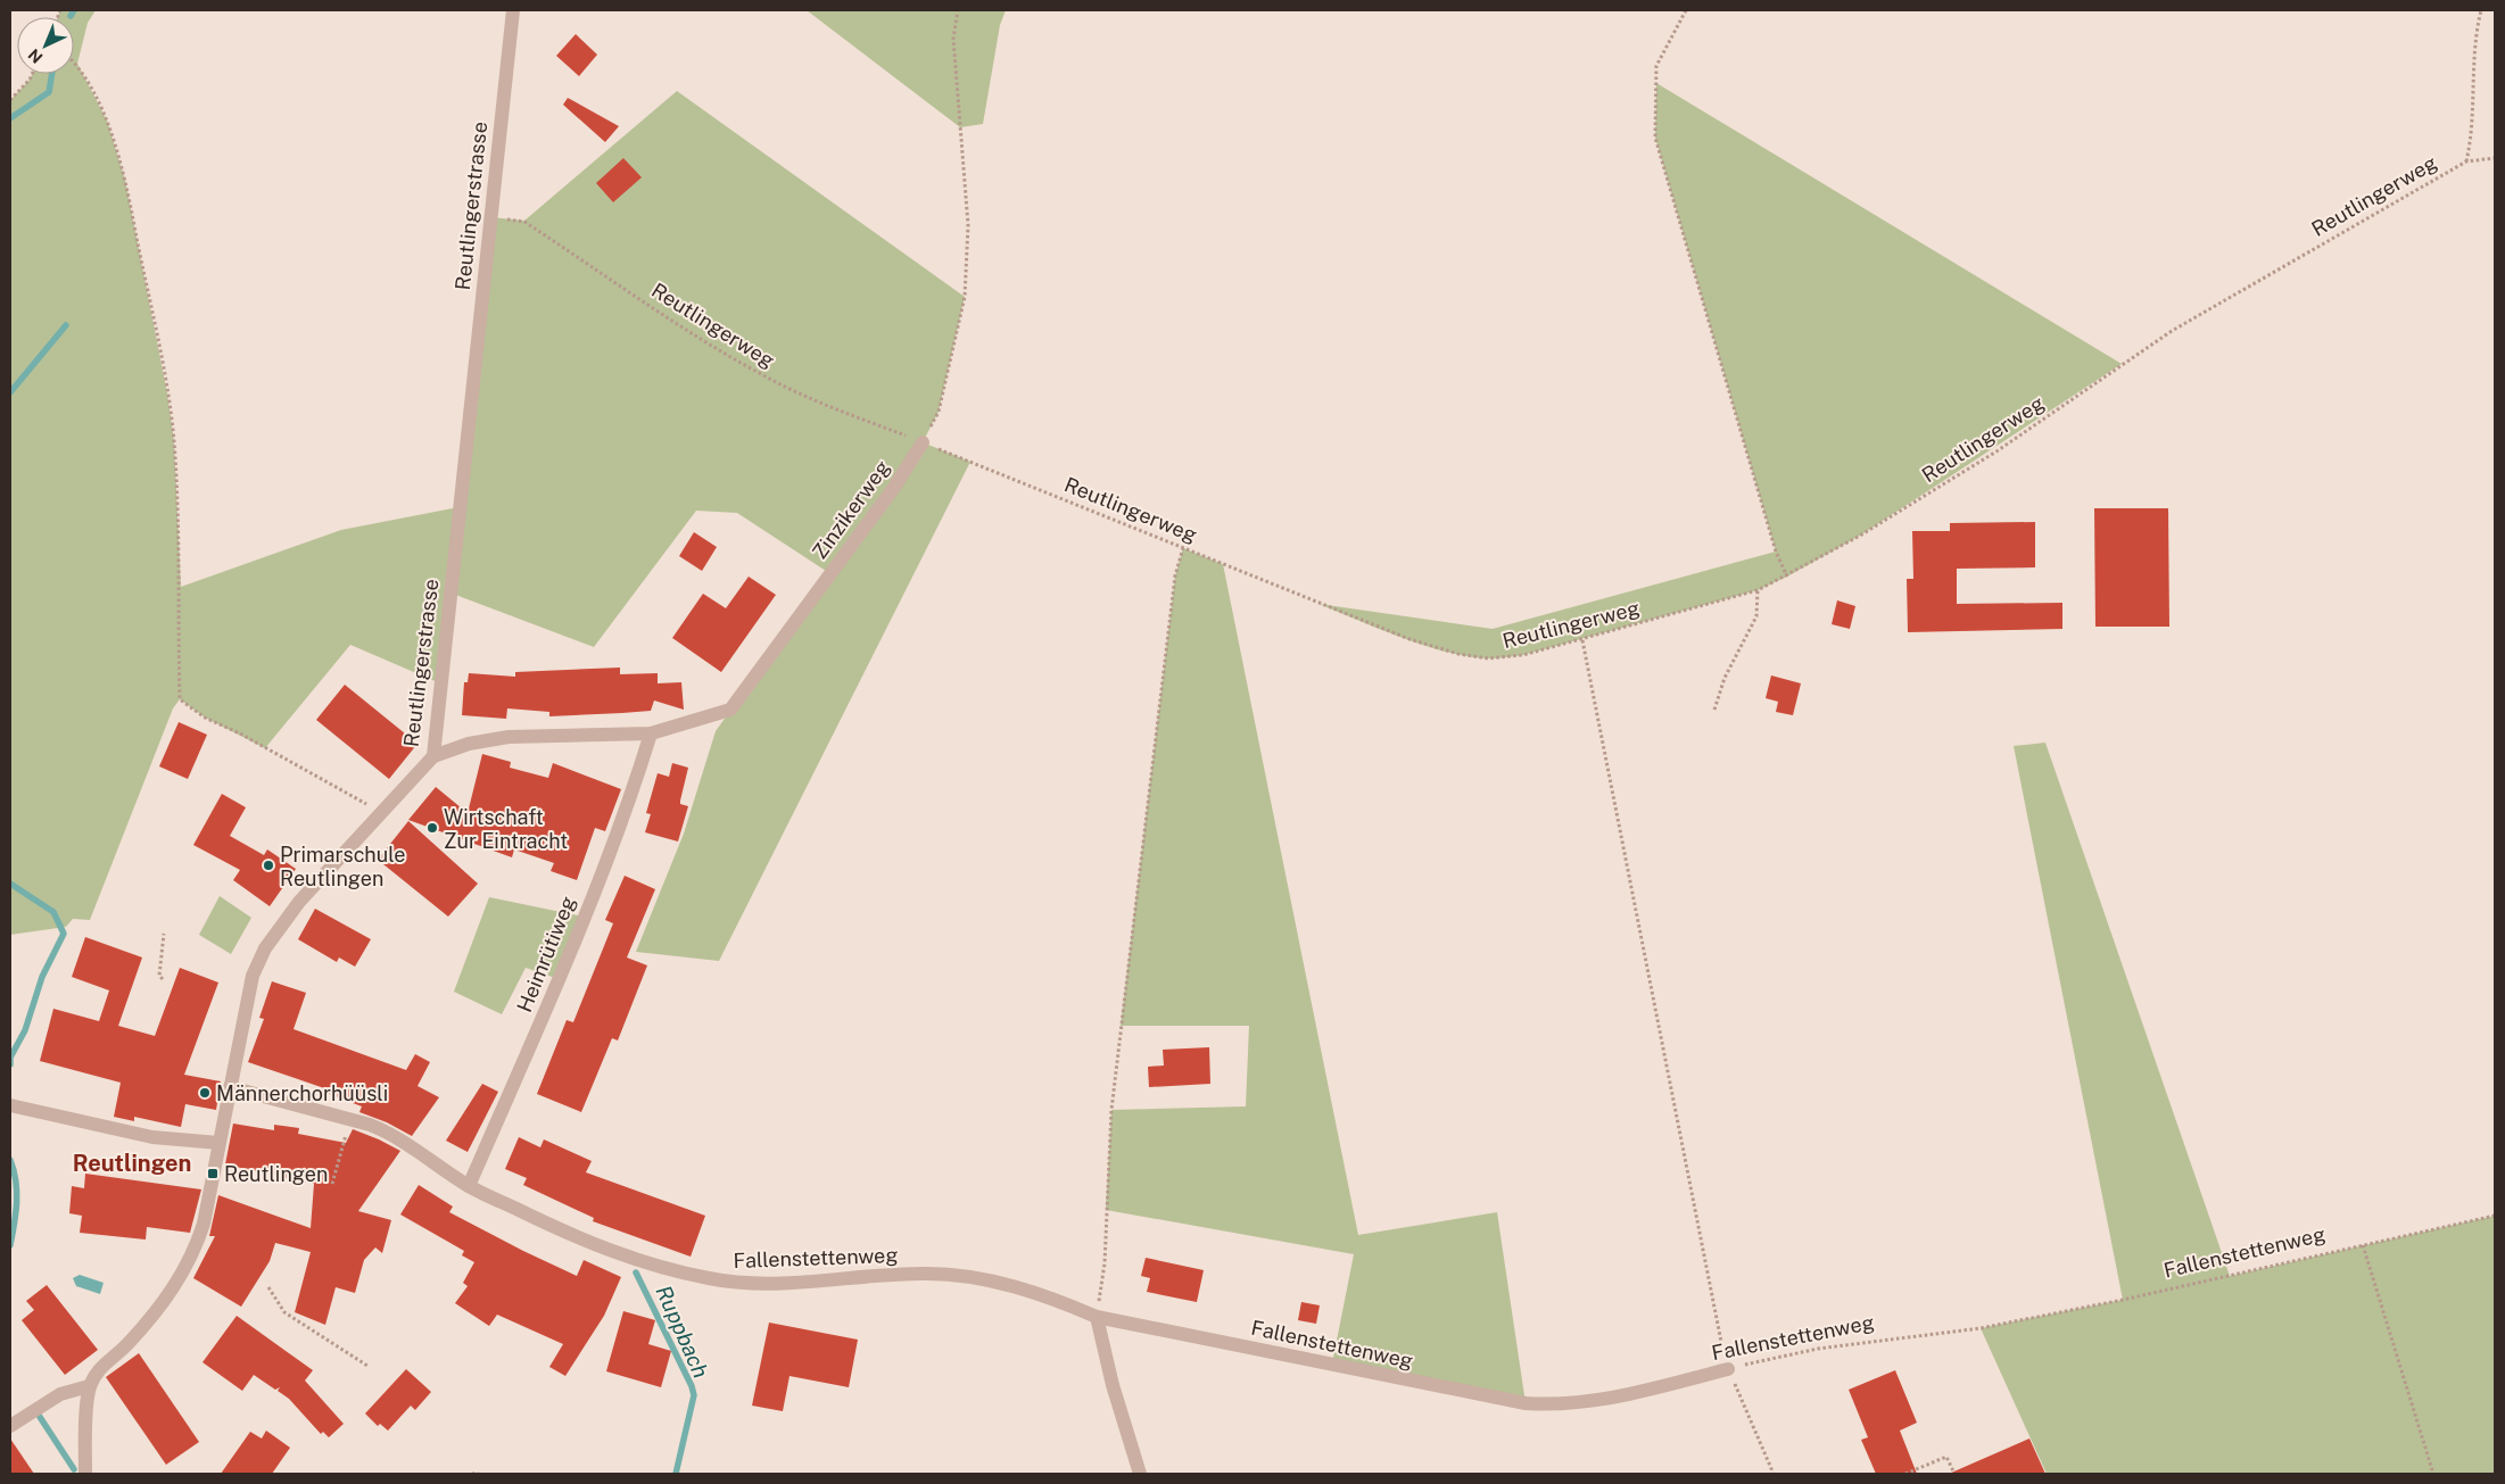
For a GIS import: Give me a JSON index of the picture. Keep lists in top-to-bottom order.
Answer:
{
  "streets": {
    "street": [
      "Reutlingerstrasse",
      "Zinzikerweg",
      "Heimrütiweg",
      "Fallenstettenweg"
    ],
    "path": ["Reutlingerweg"]
  },
  "crossings": [
    ["Reutlingerweg", "Reutlingerstrasse"],
    ["Reutlingerweg", "Zinzikerweg"],
    ["Reutlingerstrasse", "Zinzikerweg"],
    ["Reutlingerstrasse", "Fallenstettenweg"],
    ["Zinzikerweg", "Heimrütiweg"],
    ["Heimrütiweg", "Fallenstettenweg"]
  ],
  "districts": ["Reutlingen"],
  "water": ["Ruppbach"],
  "places": {
    "other": ["Wirtschaft Zur Eintracht", "Primarschule Reutlingen", "Männerchorhüüsli"],
    "transit": ["Reutlingen"]
  },
  "north": "bottom left"
}
